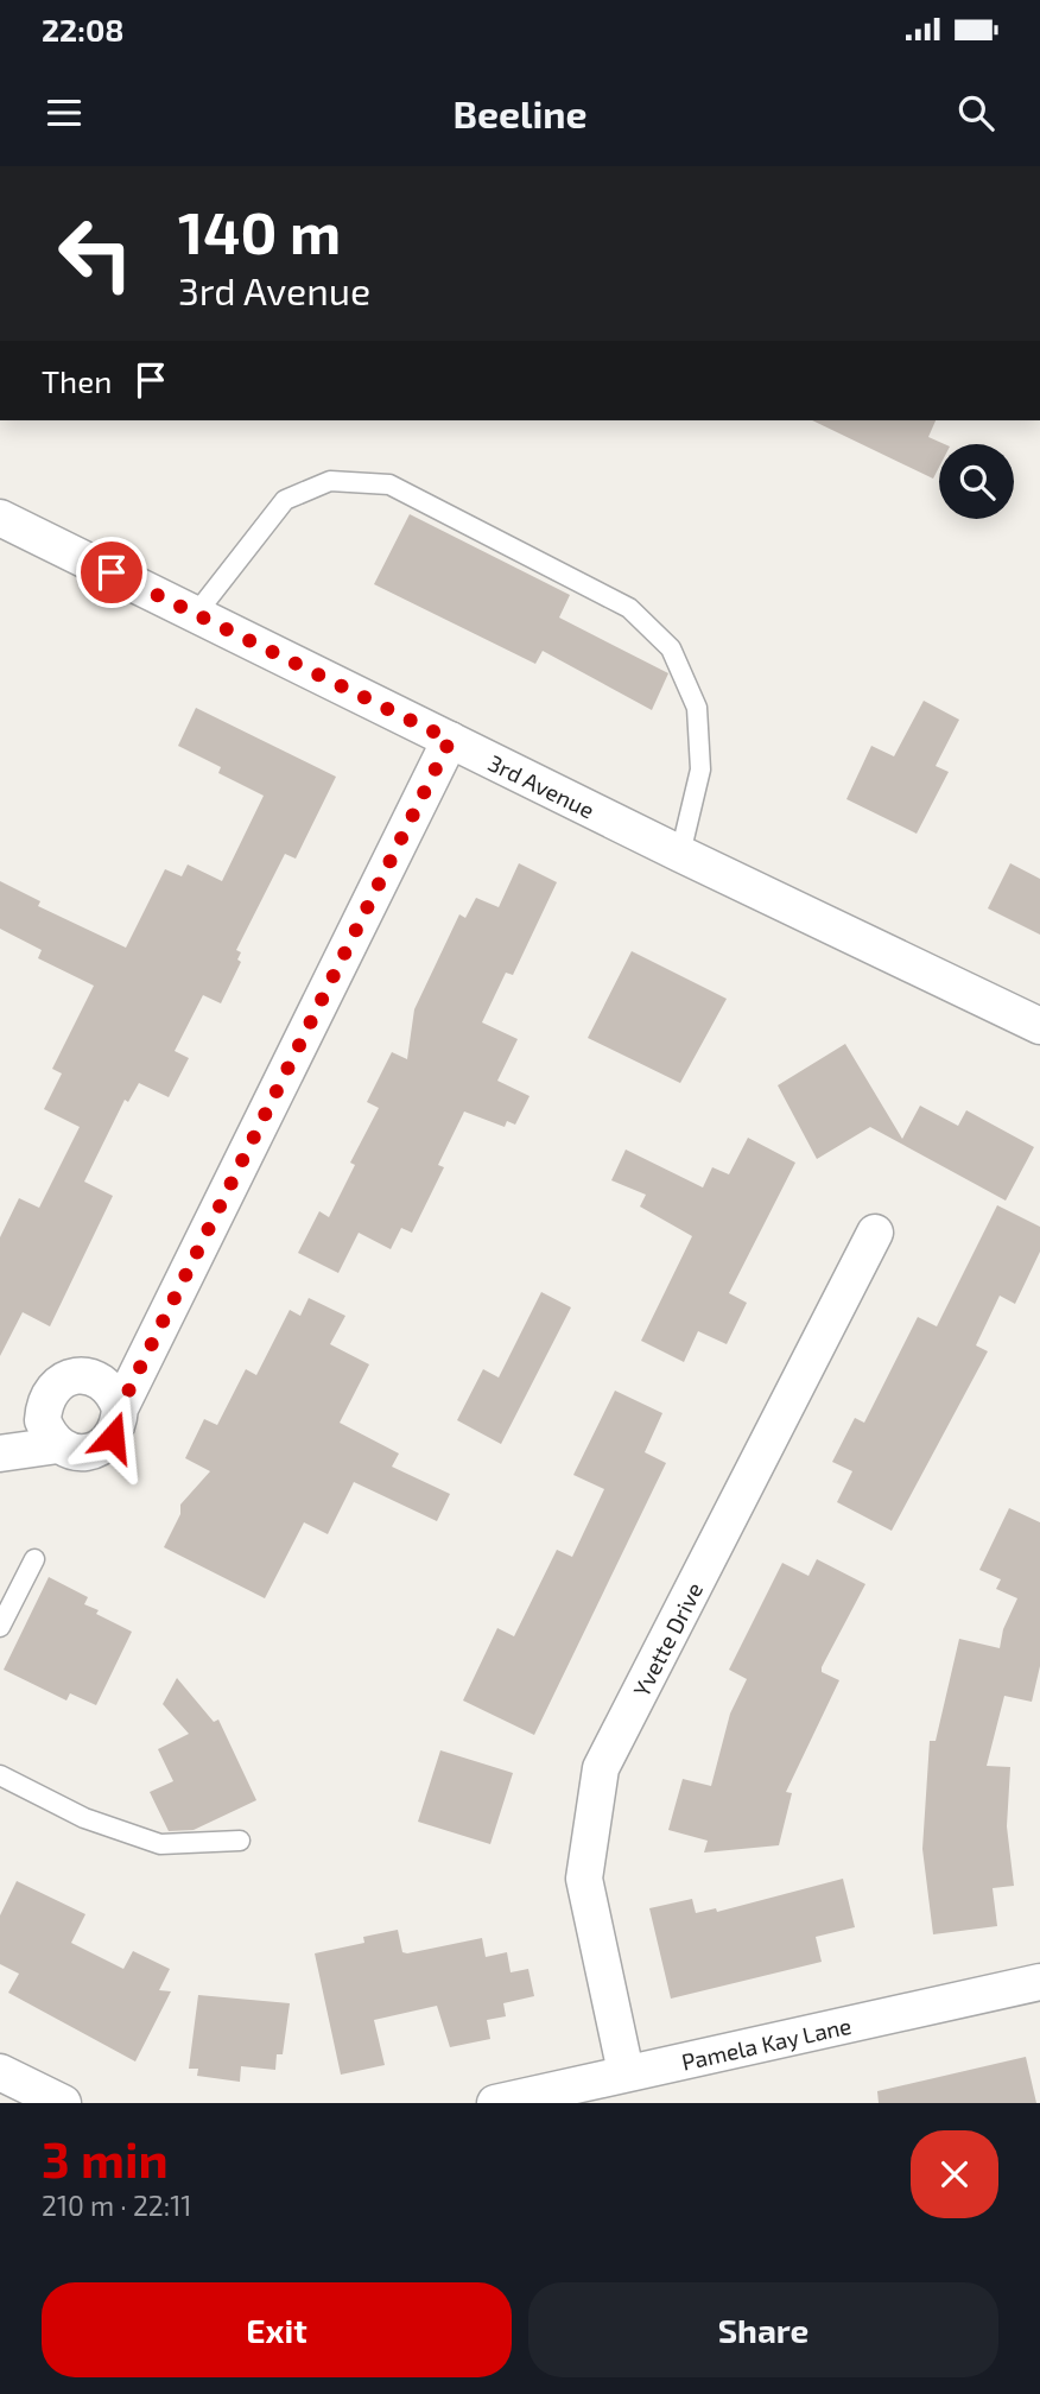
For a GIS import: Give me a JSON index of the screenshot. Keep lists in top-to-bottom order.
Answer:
{
  "streets": {
    "street": ["3rd Avenue", "Yvette Drive", "Pamela Kay Lane"]
  },
  "crossings": [
    ["Yvette Drive", "Pamela Kay Lane"]
  ],
  "page": {
    "status": "22:08",
    "header": "Beeline",
    "turn": ["140 m", "3rd Avenue"],
    "then": "Then",
    "heading": ["3 min", "210 m · 22:11"],
    "buttons": ["Exit", "Share"]
  }
}
